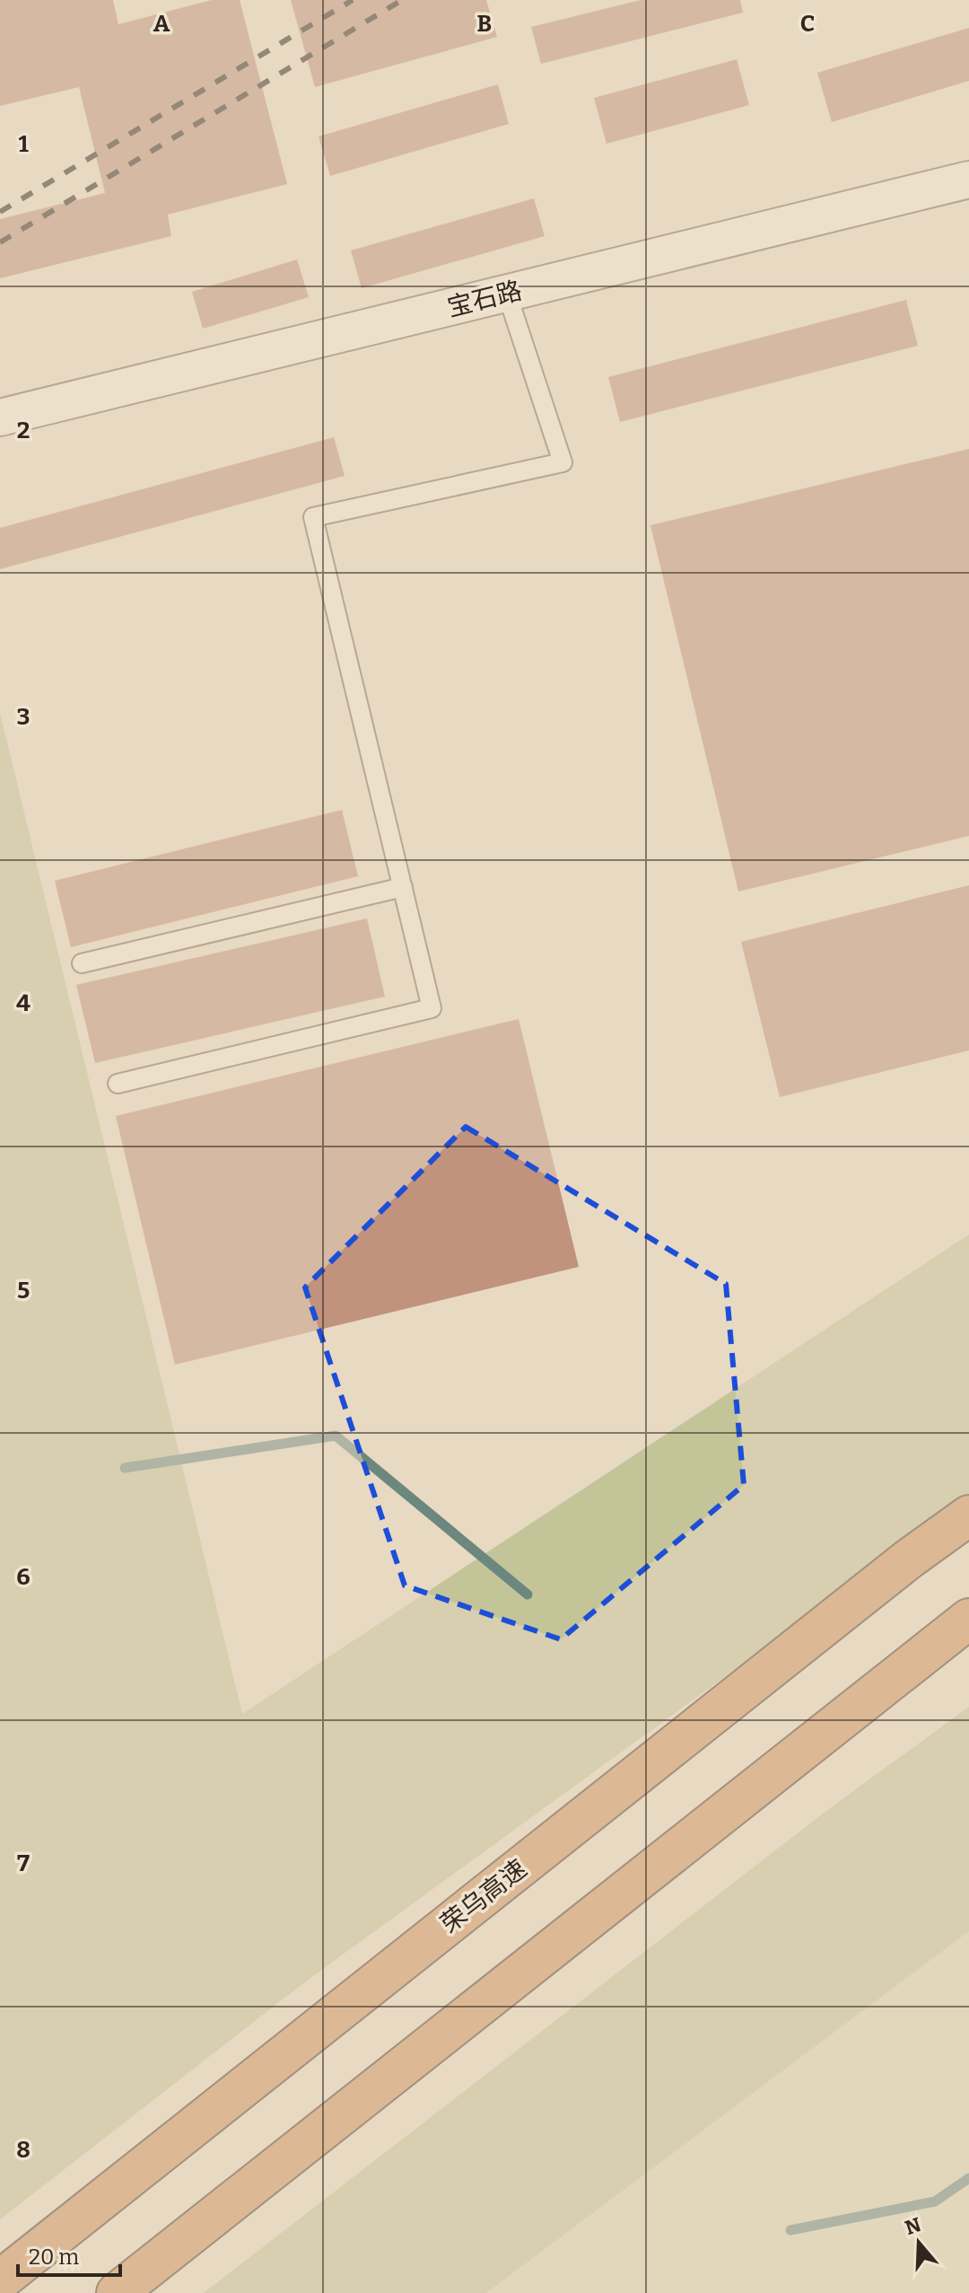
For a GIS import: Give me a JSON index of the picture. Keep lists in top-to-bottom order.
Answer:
{
  "streets": {
    "highway": ["荣乌高速"],
    "street": ["宝石路"]
  },
  "scale_bar": "20 m",
  "north": "top",
  "grid": {
    "columns": ["A", "B", "C"],
    "rows": [
      "1",
      "2",
      "3",
      "4",
      "5",
      "6",
      "7",
      "8"
    ]
  }
}
